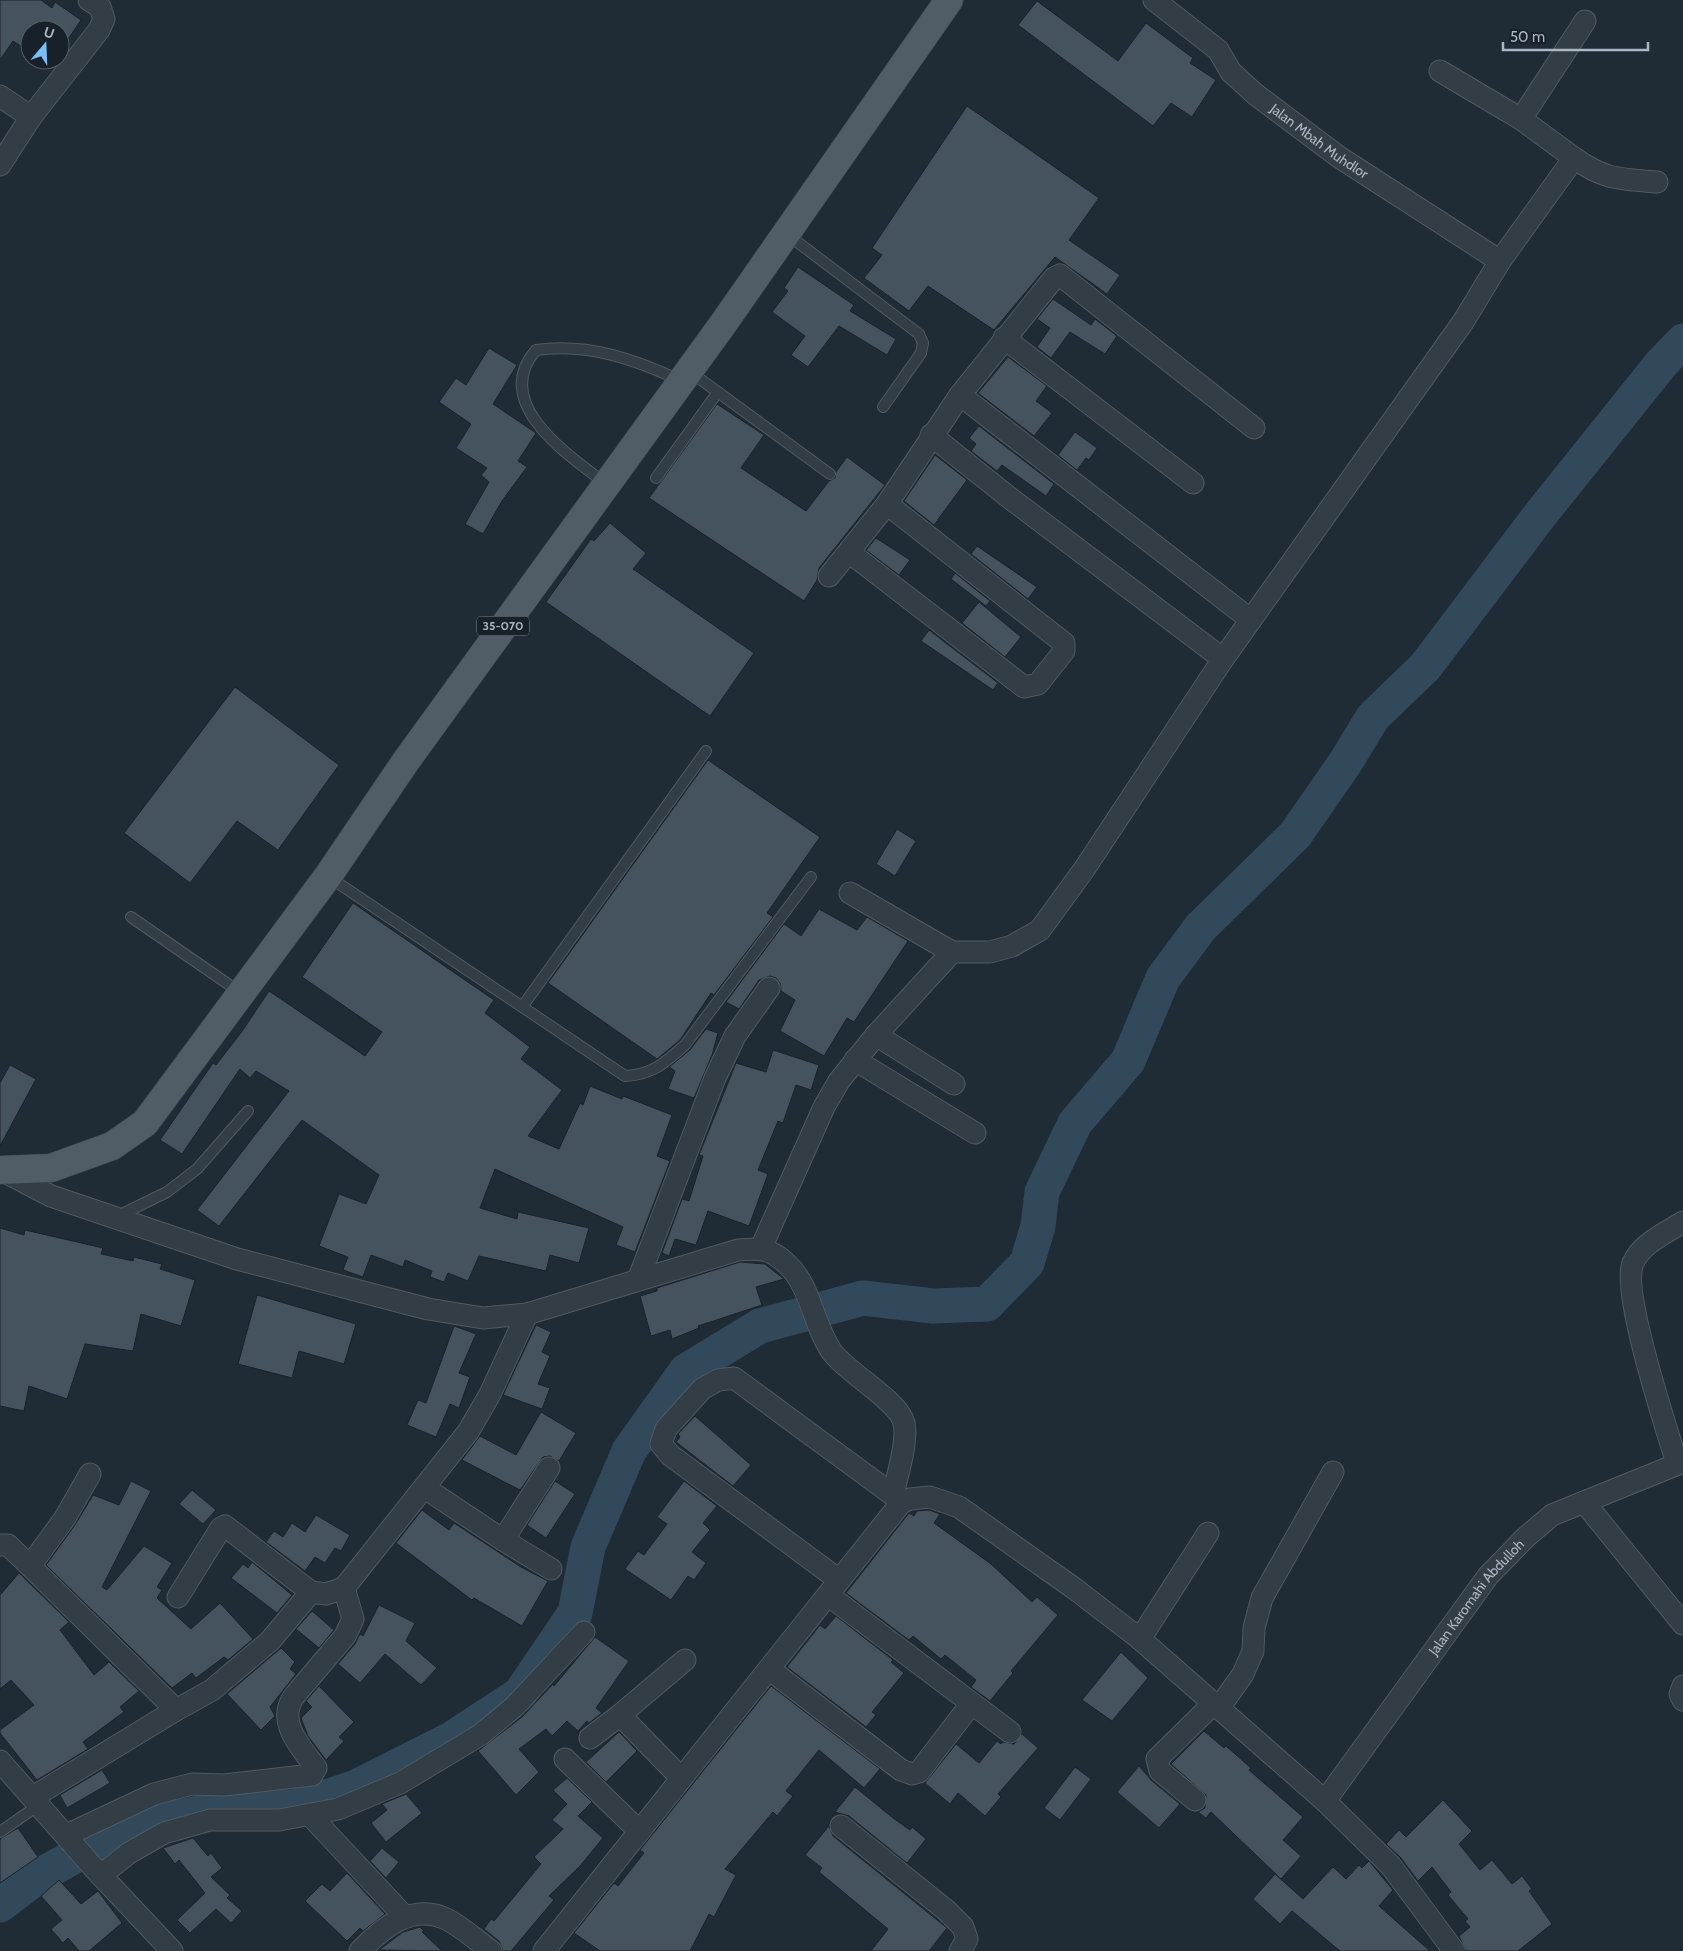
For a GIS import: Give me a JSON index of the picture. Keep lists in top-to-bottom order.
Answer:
{
  "streets": {
    "main road": ["35-070"],
    "street": ["Jalan Mbah Muhdlor", "Jalan Karomahi Abdulloh"]
  },
  "scale_bar": "50 m",
  "north": "top"
}
